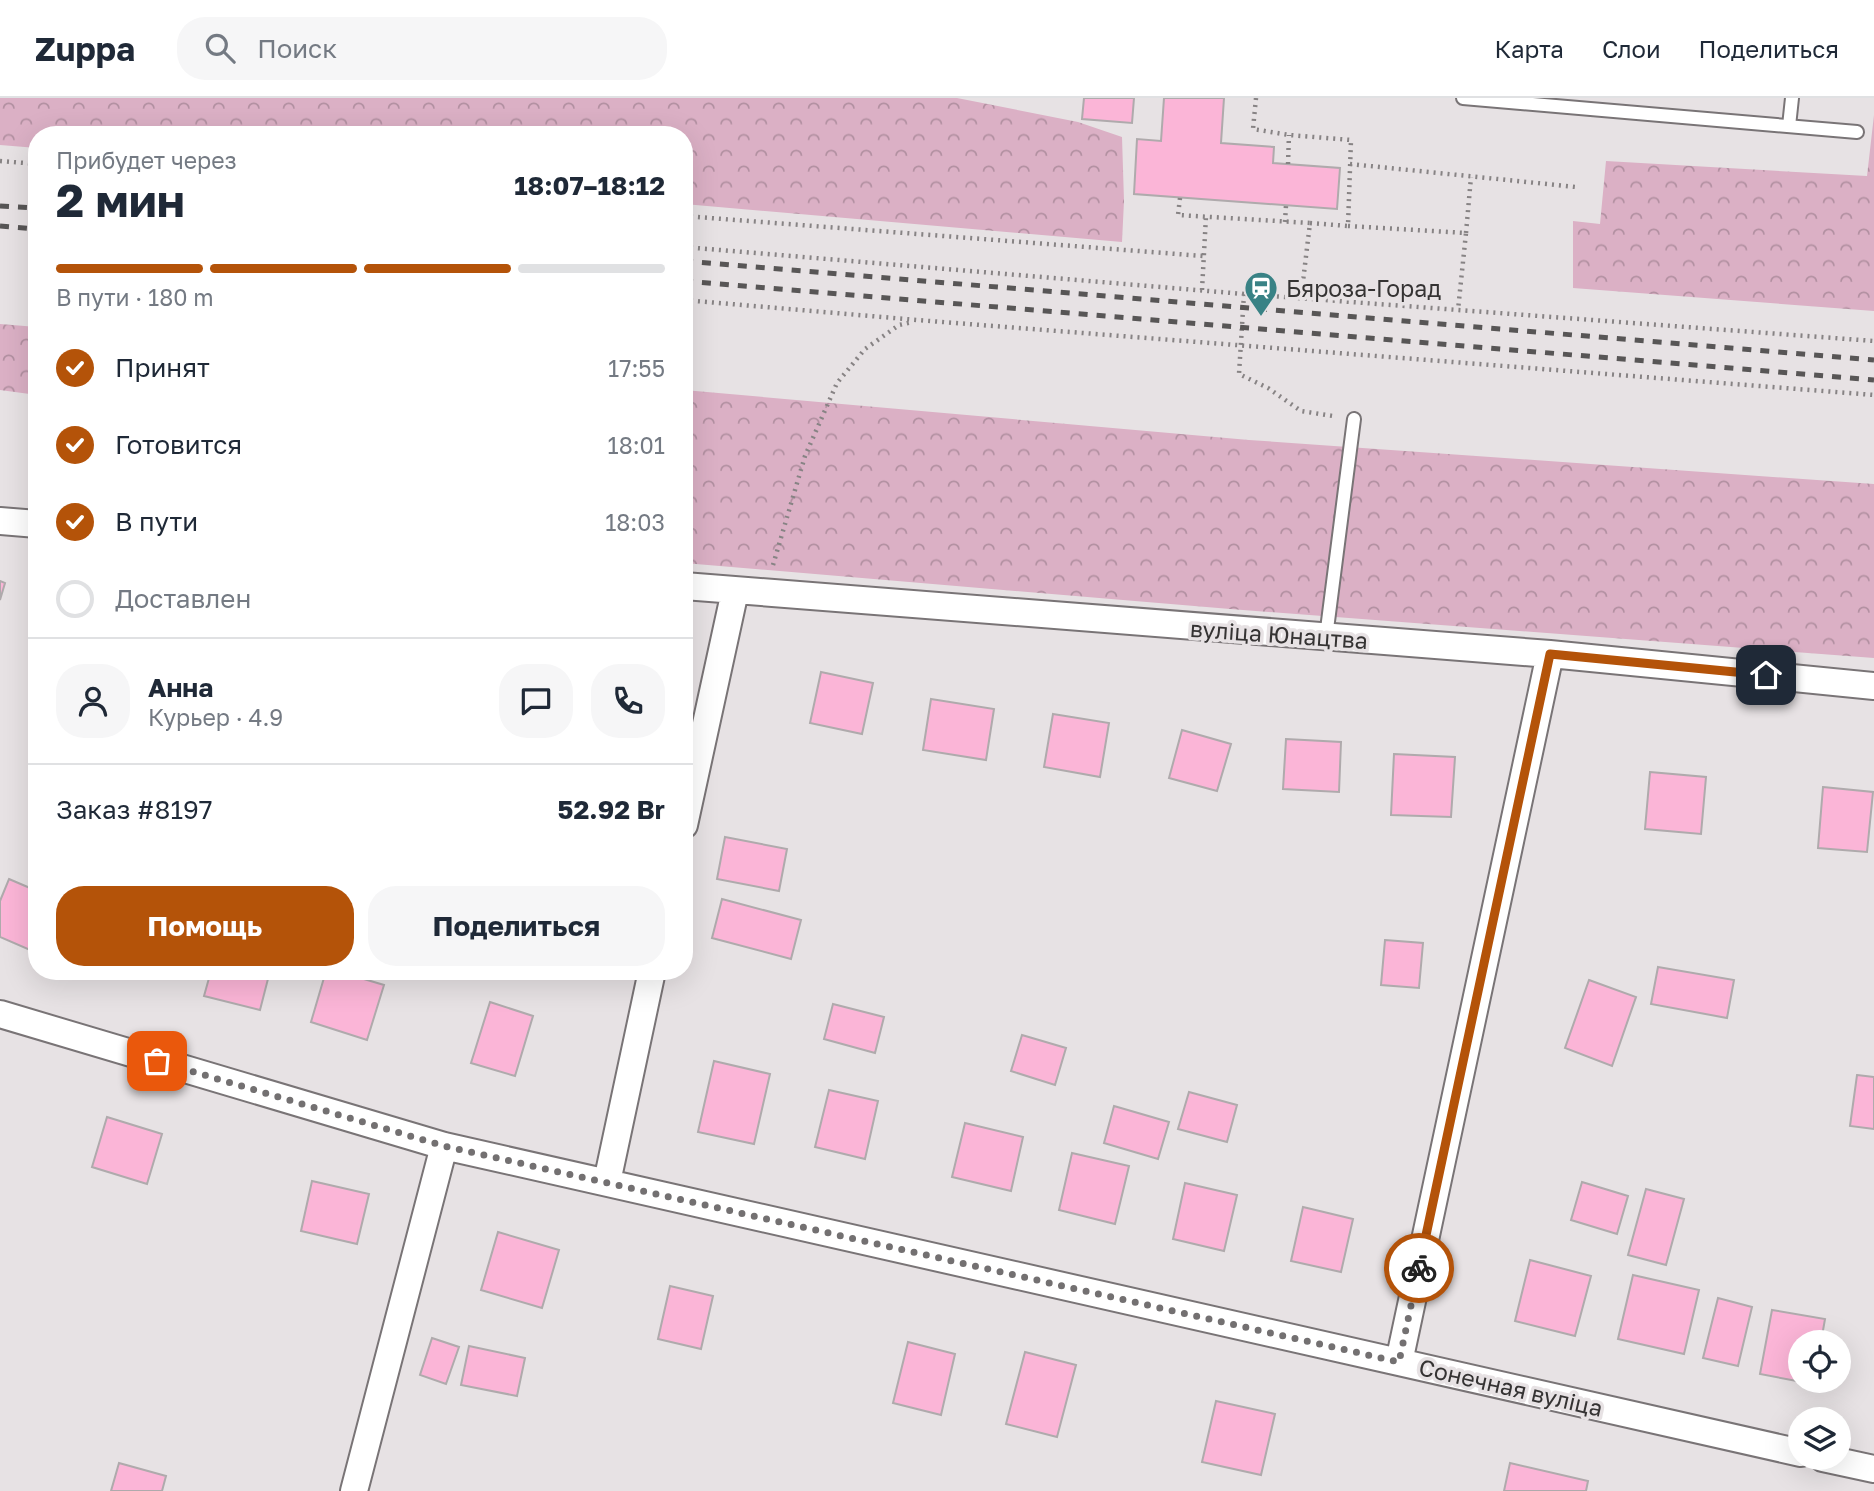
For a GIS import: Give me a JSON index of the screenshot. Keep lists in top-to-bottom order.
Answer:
{
  "streets": {
    "street": ["вуліца Юнацтва", "Сонечная вуліца"]
  },
  "places": {
    "station": ["Бяроза-Горад"]
  },
  "page": {
    "header": "Zuppa",
    "search": "Поиск",
    "nav": ["Карта", "Слои", "Поделиться"],
    "heading": ["2 мин", "Прибудет через", "18:07–18:12"],
    "panel": [
      "Анна",
      "Курьер · 4.9",
      "Заказ #8197",
      "52.92 Br"
    ],
    "bar": "В пути · 180 m",
    "list": [
      ["Принят", "17:55"],
      ["Готовится", "18:01"],
      ["В пути", "18:03"],
      "Доставлен"
    ],
    "buttons": ["Помощь", "Поделиться"]
  }
}
